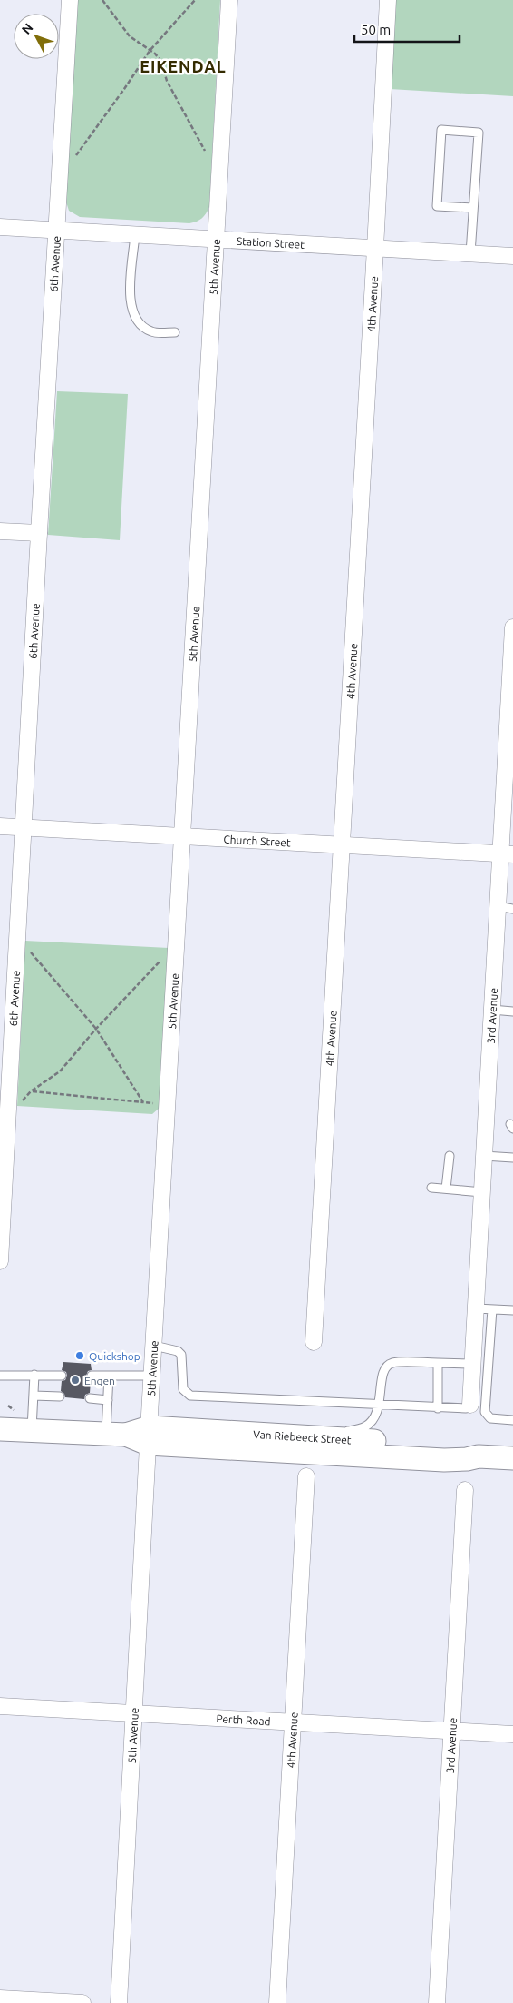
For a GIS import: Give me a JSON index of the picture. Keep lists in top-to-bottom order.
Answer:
{
  "streets": {
    "main road": ["Van Riebeeck Street"],
    "street": [
      "Station Street",
      "6th Avenue",
      "5th Avenue",
      "4th Avenue",
      "Church Street",
      "3rd Avenue",
      "Perth Road"
    ]
  },
  "crossings": [
    ["Station Street", "6th Avenue"],
    ["Station Street", "5th Avenue"],
    ["Station Street", "4th Avenue"],
    ["6th Avenue", "Church Street"],
    ["5th Avenue", "Church Street"],
    ["5th Avenue", "Van Riebeeck Street"],
    ["5th Avenue", "Perth Road"],
    ["4th Avenue", "Church Street"],
    ["4th Avenue", "Perth Road"],
    ["Church Street", "3rd Avenue"],
    ["3rd Avenue", "Perth Road"]
  ],
  "districts": ["EIKENDAL"],
  "places": ["Quickshop", "Engen"],
  "scale_bar": "50 m",
  "north": "top left"
}
